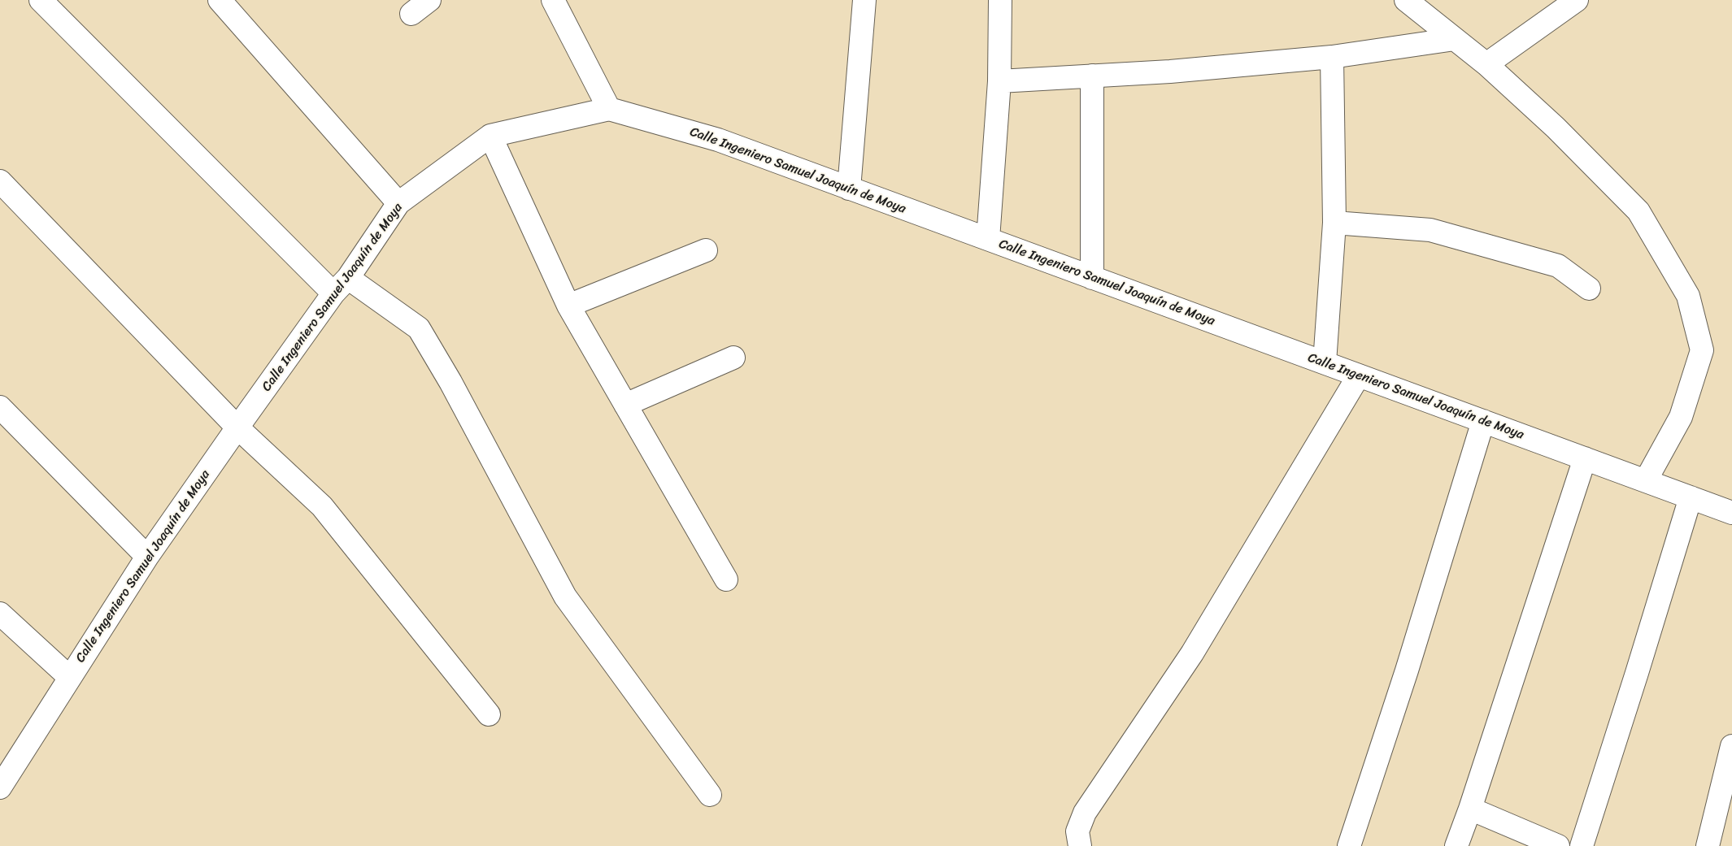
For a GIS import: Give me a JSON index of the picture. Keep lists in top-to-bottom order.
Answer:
{
  "streets": {
    "street": ["Calle Ingeniero Samuel Joaquín de Moya"]
  }
}
